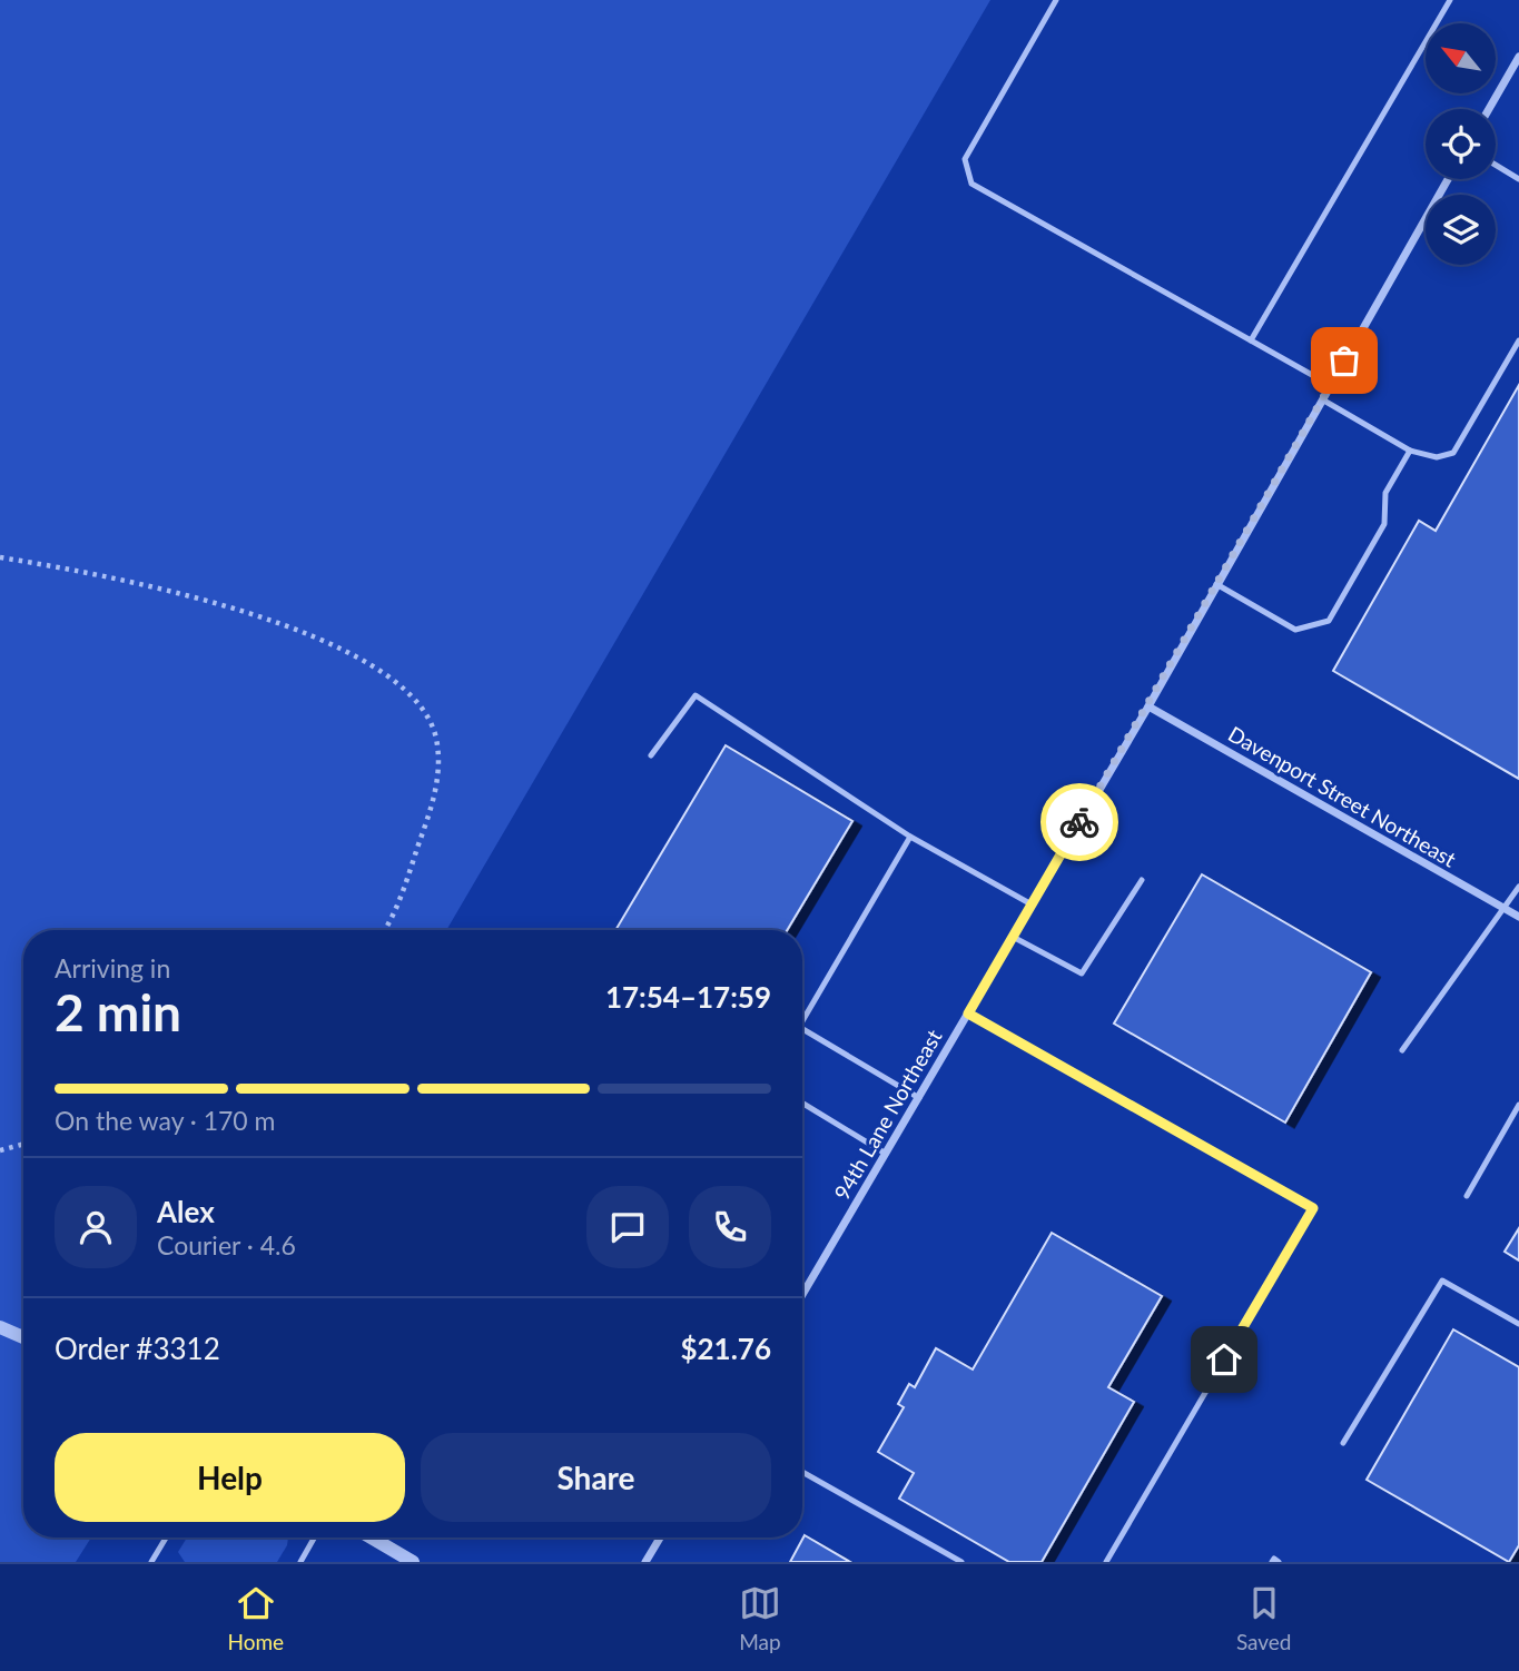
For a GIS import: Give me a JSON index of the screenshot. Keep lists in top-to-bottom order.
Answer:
{
  "streets": {
    "street": ["Davenport Street Northeast", "94th Lane Northeast"]
  },
  "crossings": [
    ["Davenport Street Northeast", "94th Lane Northeast"]
  ],
  "north": "top left",
  "page": {
    "heading": ["2 min", "Arriving in", "17:54–17:59"],
    "panel": [
      "Alex",
      "Courier · 4.6",
      "Order #3312",
      "$21.76"
    ],
    "bar": "On the way · 170 m",
    "buttons": ["Help", "Share"],
    "tabs": ["Home", "Map", "Saved"]
  }
}
